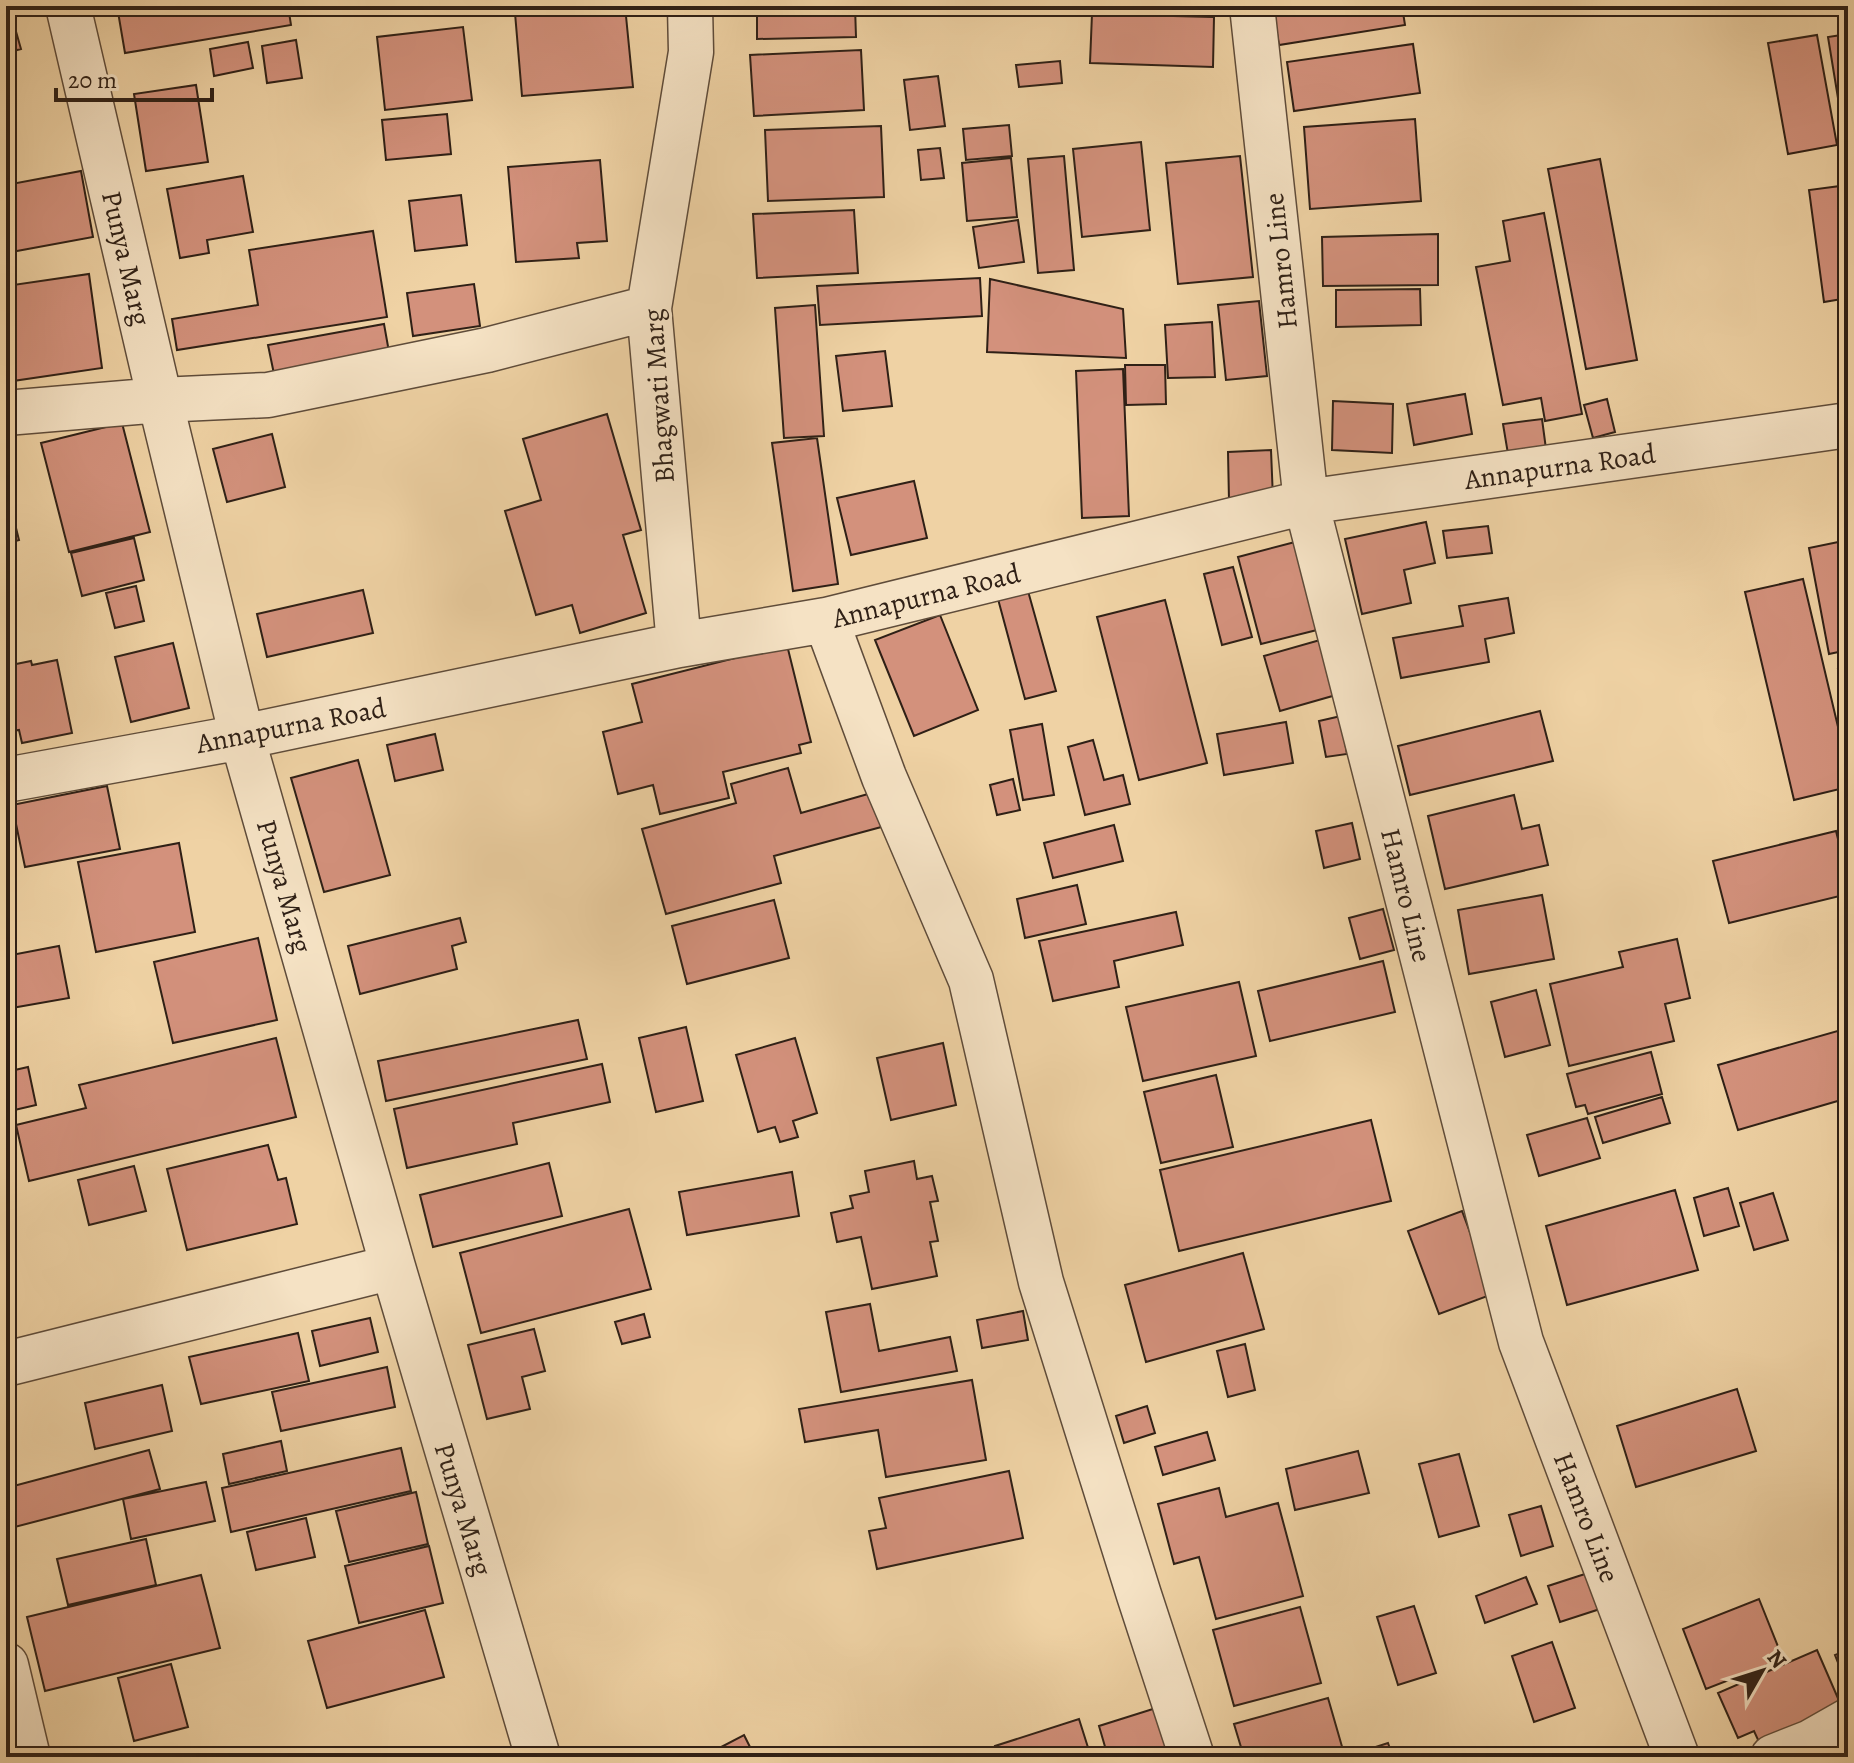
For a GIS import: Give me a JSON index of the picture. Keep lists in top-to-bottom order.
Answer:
{
  "streets": {
    "street": [
      "Punya Marg",
      "Hamro Line",
      "Bhagwati Marg",
      "Annapurna Road"
    ]
  },
  "crossings": [
    ["Punya Marg", "Annapurna Road"],
    ["Hamro Line", "Annapurna Road"],
    ["Bhagwati Marg", "Annapurna Road"]
  ],
  "scale_bar": "20 m",
  "north": "top right"
}
